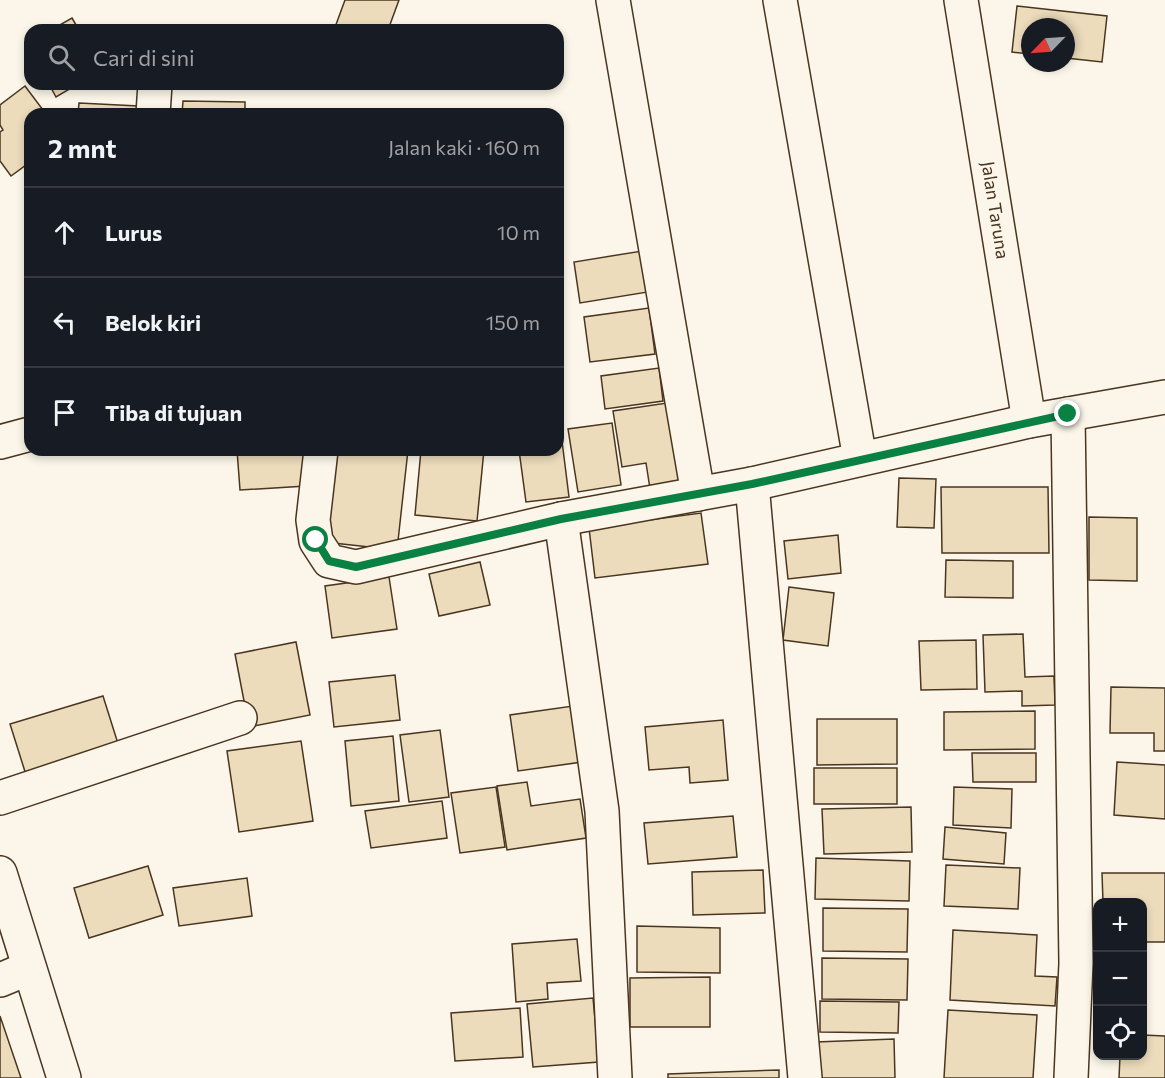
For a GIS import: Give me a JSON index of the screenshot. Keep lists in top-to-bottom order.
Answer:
{
  "streets": {
    "street": ["Jalan Taruna"]
  },
  "north": "bottom left",
  "page": {
    "search": "Cari di sini",
    "heading": ["2 mnt", "Jalan kaki · 160 m"],
    "list": [
      ["Lurus", "10 m"],
      ["Belok kiri", "150 m"],
      "Tiba di tujuan"
    ],
    "map_buttons": ["+", "−"]
  }
}
